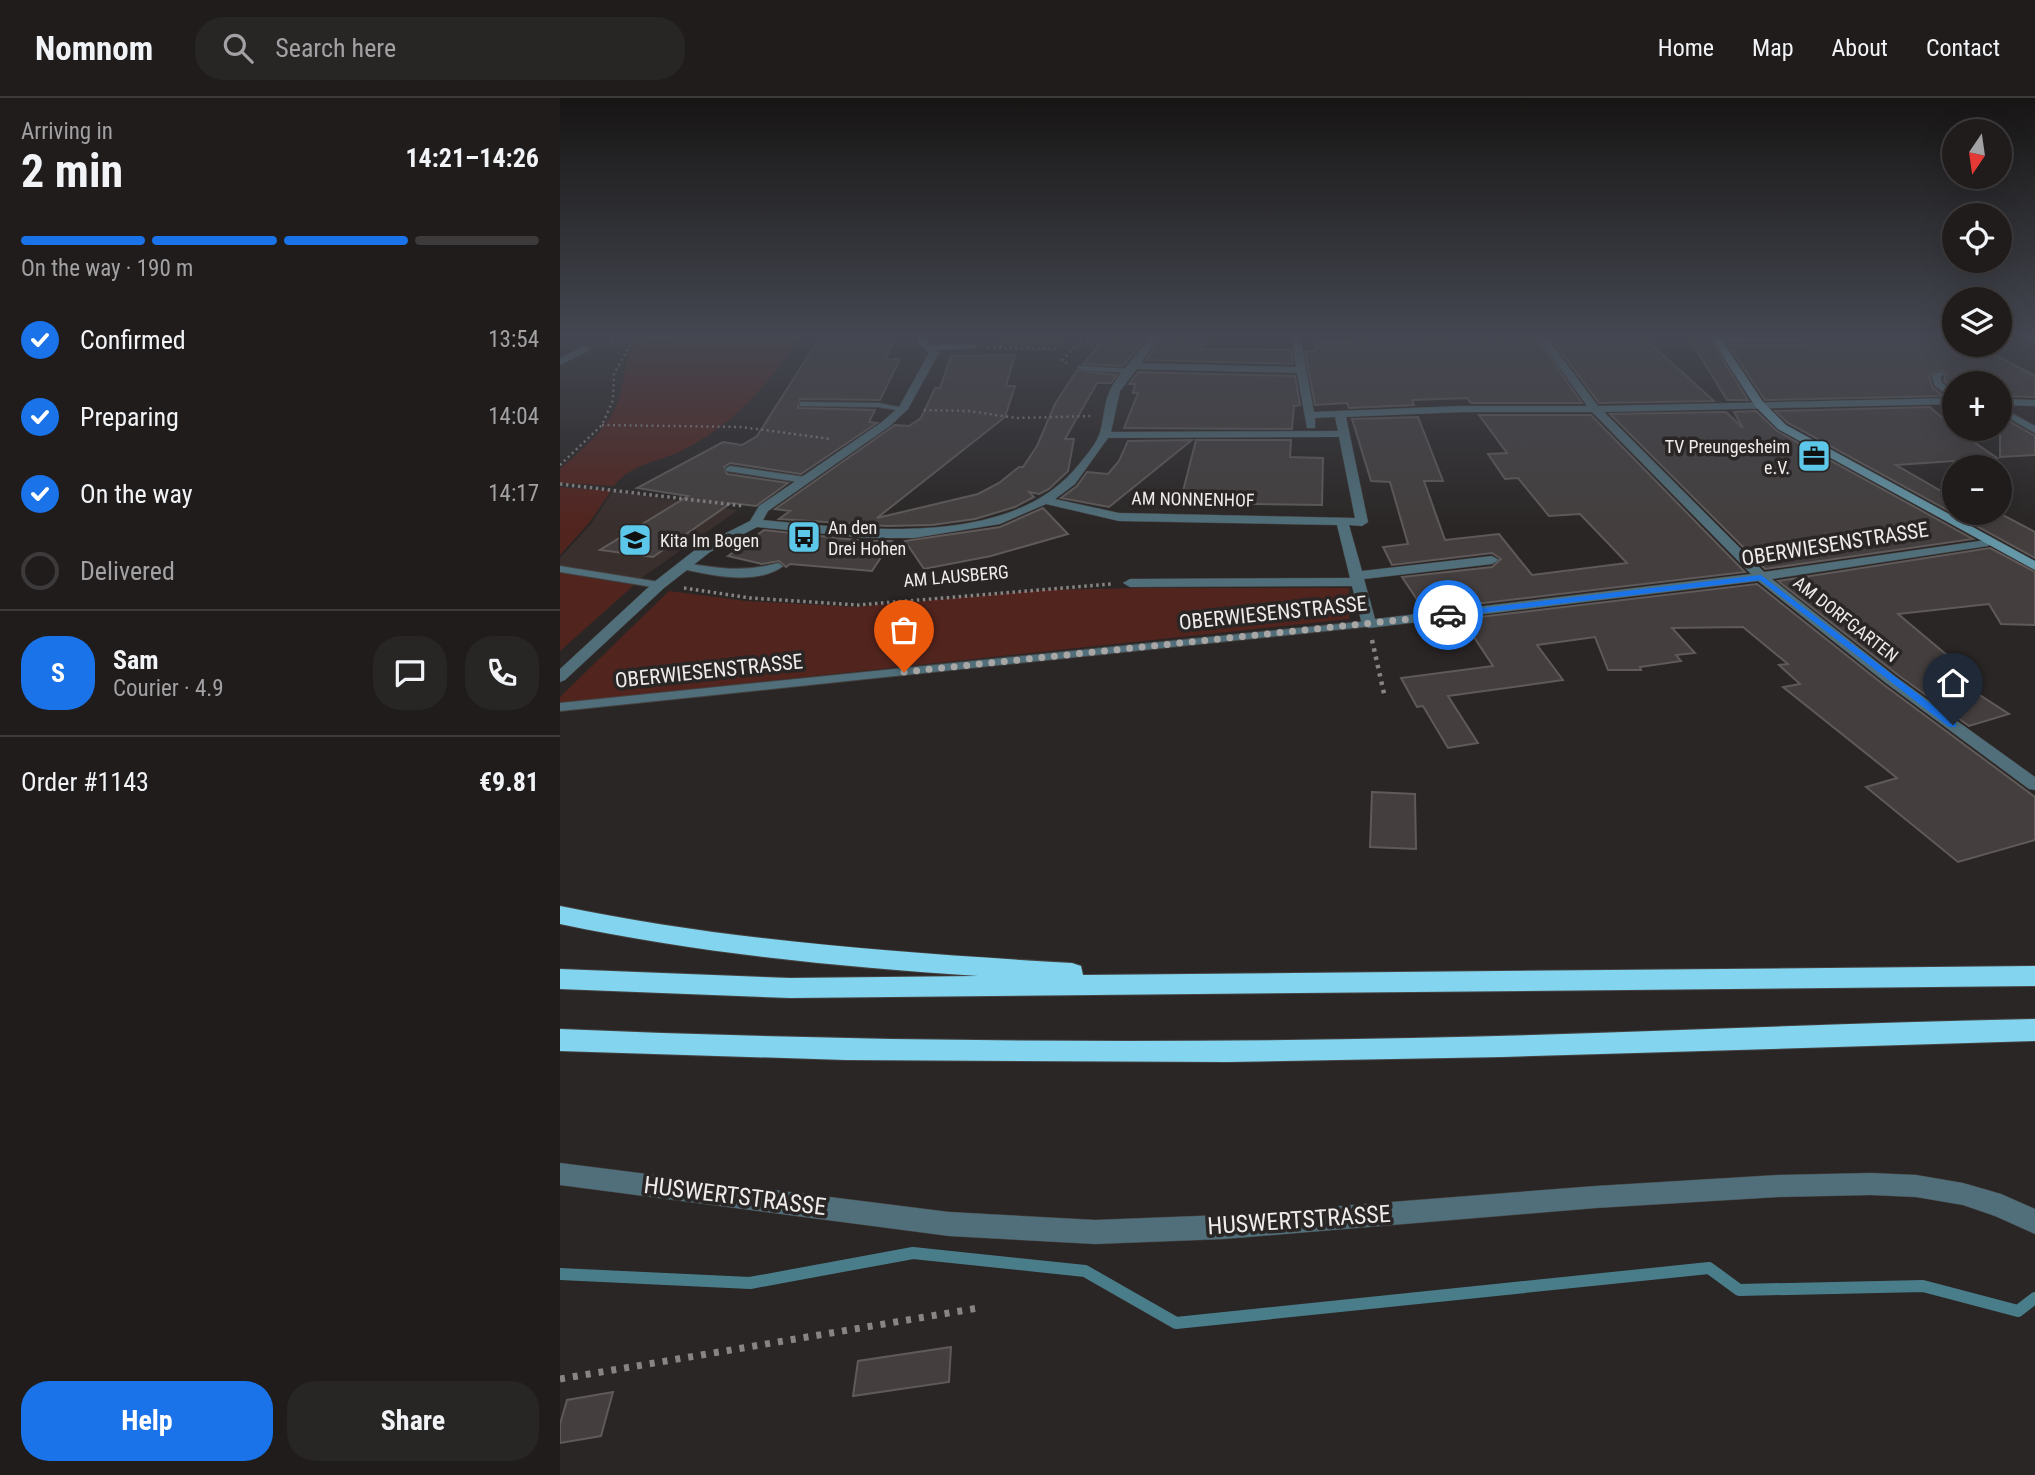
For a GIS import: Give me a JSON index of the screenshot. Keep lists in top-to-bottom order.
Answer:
{
  "streets": {
    "street": [
      "AM NONNENHOF",
      "OBERWIESENSTRASSE",
      "AM DORFGARTEN",
      "HUSWERTSTRASSE"
    ],
    "path": ["AM LAUSBERG"]
  },
  "crossings": [
    ["OBERWIESENSTRASSE", "AM DORFGARTEN"]
  ],
  "places": {
    "office": ["TV Preungesheim e.V."],
    "bus stop": ["An den Drei Hohen"],
    "school or university": ["Kita Im Bogen"]
  },
  "north": "bottom",
  "page": {
    "header": "Nomnom",
    "search": "Search here",
    "nav": [
      "Home",
      "Map",
      "About",
      "Contact"
    ],
    "heading": ["2 min", "Arriving in", "14:21–14:26"],
    "panel": [
      "Sam",
      "Courier · 4.9",
      "Order #1143",
      "€9.81"
    ],
    "map_buttons": ["+", "−"],
    "bar": "On the way · 190 m",
    "list": [
      ["Confirmed", "13:54"],
      ["Preparing", "14:04"],
      ["On the way", "14:17"],
      "Delivered"
    ],
    "round": "S",
    "buttons": ["Help", "Share"]
  }
}
